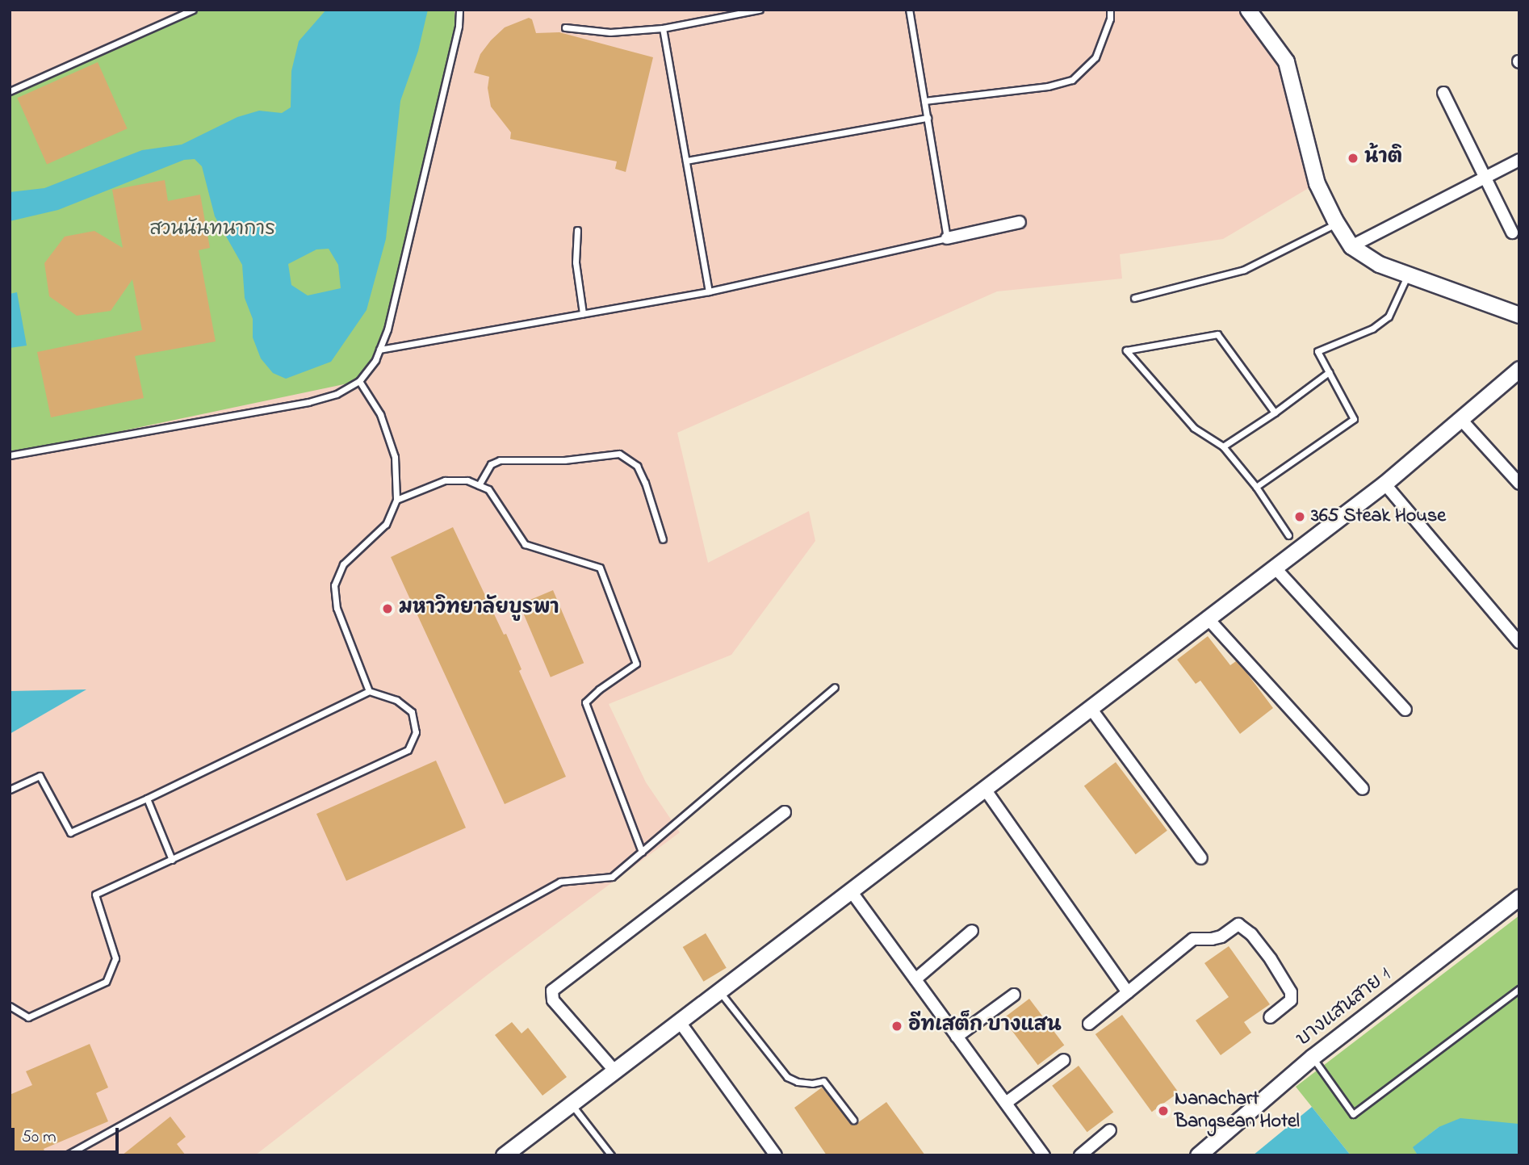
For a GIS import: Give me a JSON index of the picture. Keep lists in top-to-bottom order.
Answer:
{
  "streets": {
    "street": ["บางแสนสาย 1"]
  },
  "parks": ["สวนนันทนาการ"],
  "places": [
    "น้าติ",
    "365 Steak House",
    "มหาวิทยาลัยบูรพา",
    "อีทเสต็ก บางแสน",
    "Nanachart Bangsean Hotel"
  ],
  "scale_bar": "50 m"
}
